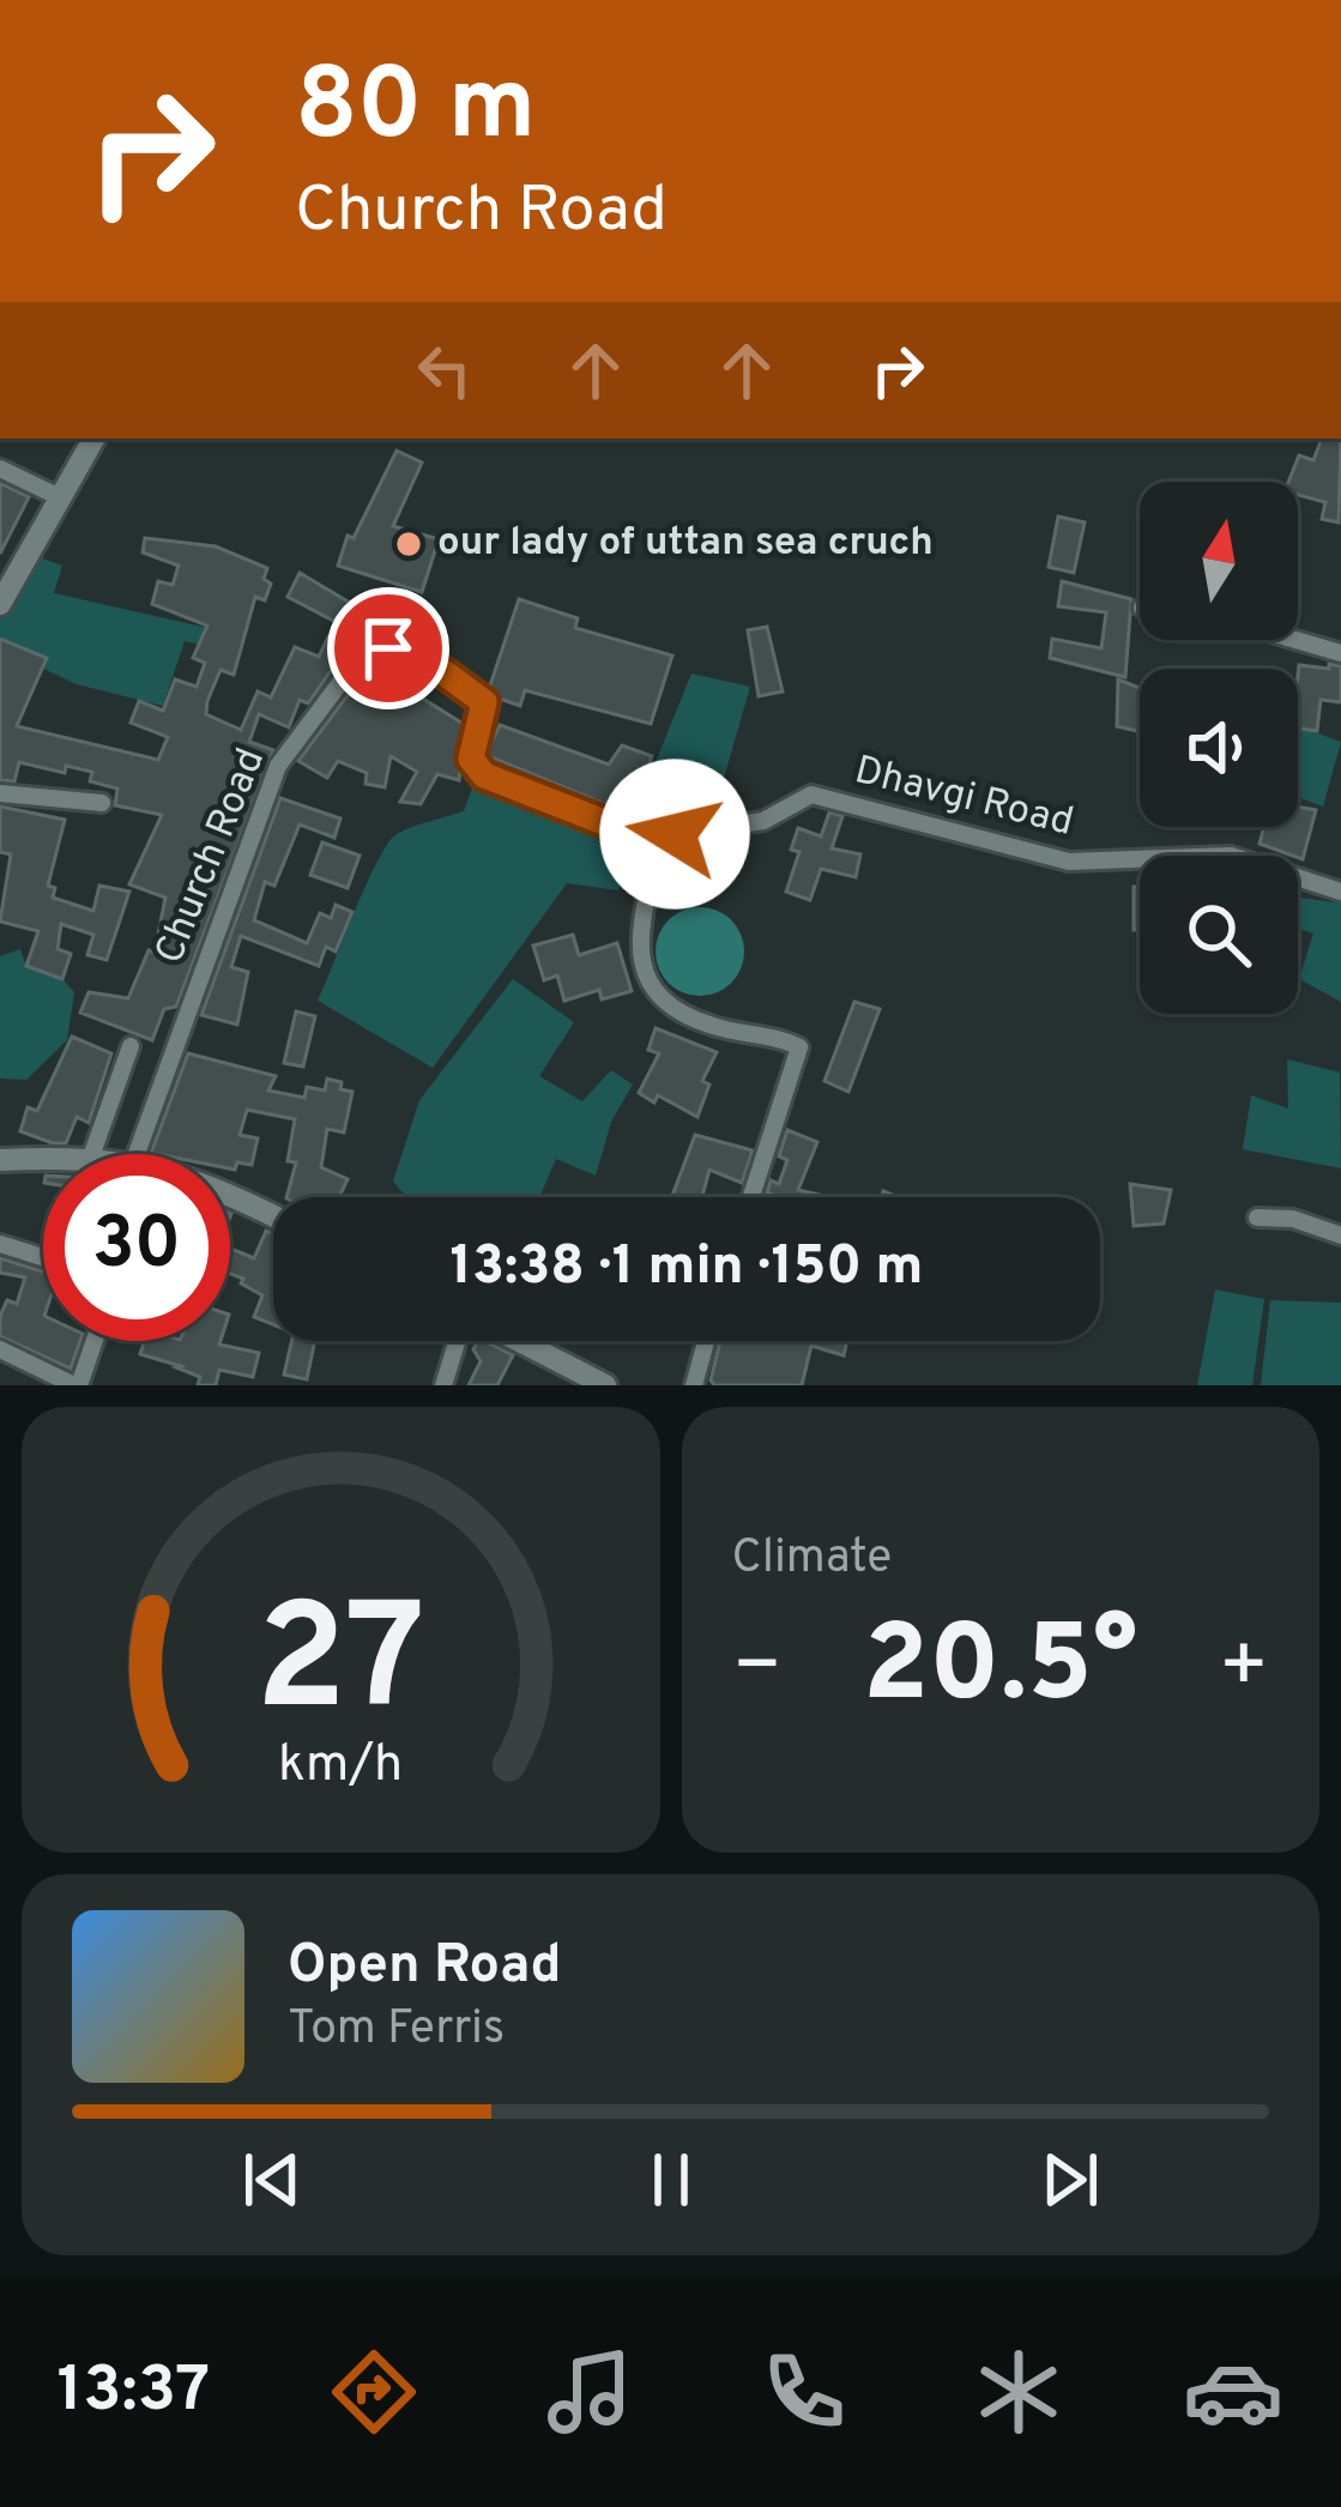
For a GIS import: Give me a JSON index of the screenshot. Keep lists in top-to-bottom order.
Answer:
{
  "streets": {
    "street": ["Dhavgi Road", "Church Road"]
  },
  "crossings": [
    ["Dhavgi Road", "Church Road"]
  ],
  "places": ["our lady of uttan sea cruch"],
  "north": "top",
  "page": {
    "turn": ["80 m", "Church Road"],
    "limit": "30",
    "trip": "13:38 · 1 min · 150 m",
    "tile": "Climate",
    "heat": ["−", "20.5°", "+"],
    "song": ["Open Road", "Tom Ferris"],
    "tabs": "13:37",
    "gauge": ["27", "km/h"]
  }
}
